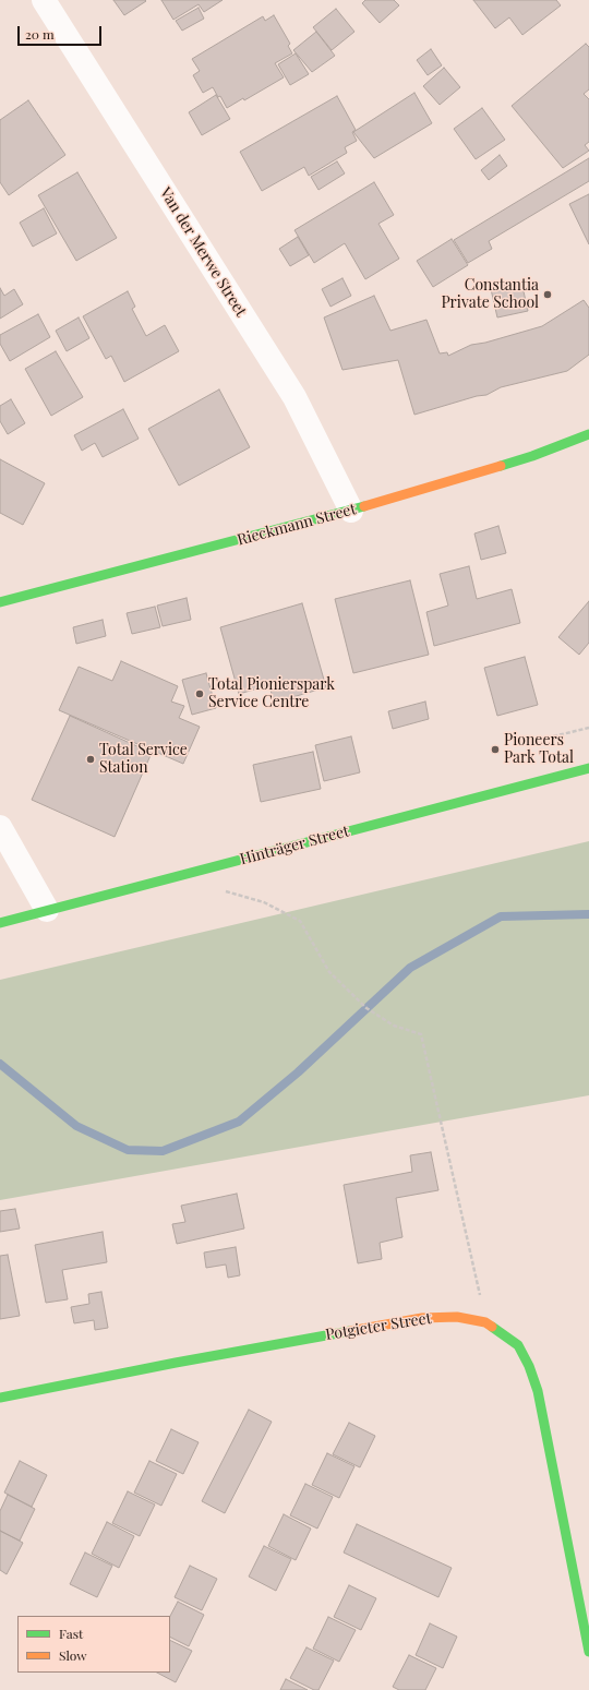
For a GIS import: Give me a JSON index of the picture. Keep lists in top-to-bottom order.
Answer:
{
  "streets": {
    "street": [
      "Van der Merwe Street",
      "Rieckmann Street",
      "Hinträger Street",
      "Potgieter Street"
    ]
  },
  "crossings": [
    ["Van der Merwe Street", "Rieckmann Street"]
  ],
  "places": [
    "Constantia Private School",
    "Total Pionierspark Service Centre",
    "Pioneers Park Total",
    "Total Service Station"
  ],
  "legend": ["Fast", "Slow"],
  "scale_bar": "20 m"
}
